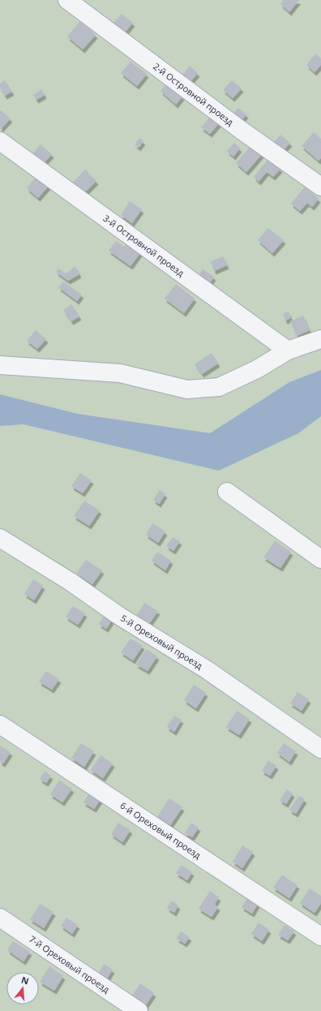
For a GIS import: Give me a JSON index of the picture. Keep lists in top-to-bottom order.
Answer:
{
  "streets": {
    "street": [
      "2-й Островной проезд",
      "3-й Островной проезд",
      "5-й Ореховый проезд",
      "6-й Ореховый проезд",
      "7-й Ореховый проезд"
    ]
  },
  "north": "top"
}
